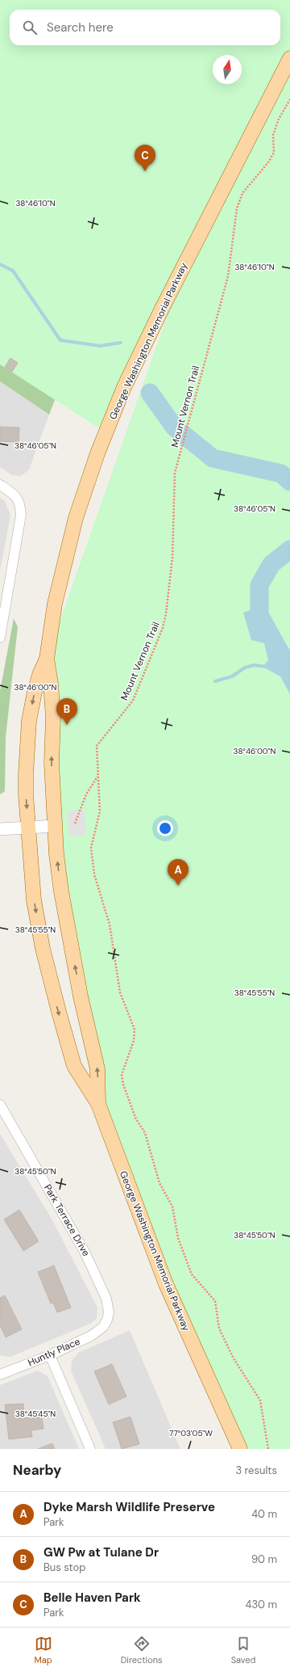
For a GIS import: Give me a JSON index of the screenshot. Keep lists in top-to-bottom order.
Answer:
{
  "streets": {
    "main road": ["George Washington Memorial Parkway"],
    "street": ["Park Terrace Drive", "Huntly Place"],
    "path": ["Mount Vernon Trail"]
  },
  "crossings": [
    ["Park Terrace Drive", "Huntly Place"]
  ],
  "north": "top",
  "page": {
    "search": "Search here",
    "pins": ["C", "B", "A"],
    "heading": ["Nearby", "3 results"],
    "list": [
      {
        "mark": "A",
        "name": "Dyke Marsh Wildlife Preserve",
        "note": "Park",
        "value": "40 m"
      },
      {
        "mark": "B",
        "name": "GW Pw at Tulane Dr",
        "note": "Bus stop",
        "value": "90 m"
      },
      {
        "mark": "C",
        "name": "Belle Haven Park",
        "note": "Park",
        "value": "430 m"
      }
    ],
    "nav": ["Map", "Directions", "Saved"]
  },
  "coordinates": [
    "38°46'10\"N",
    "38°46'05\"N",
    "38°46'00\"N",
    "38°45'55\"N",
    "38°45'50\"N",
    "38°45'45\"N",
    "77°03'05\"W"
  ]
}
